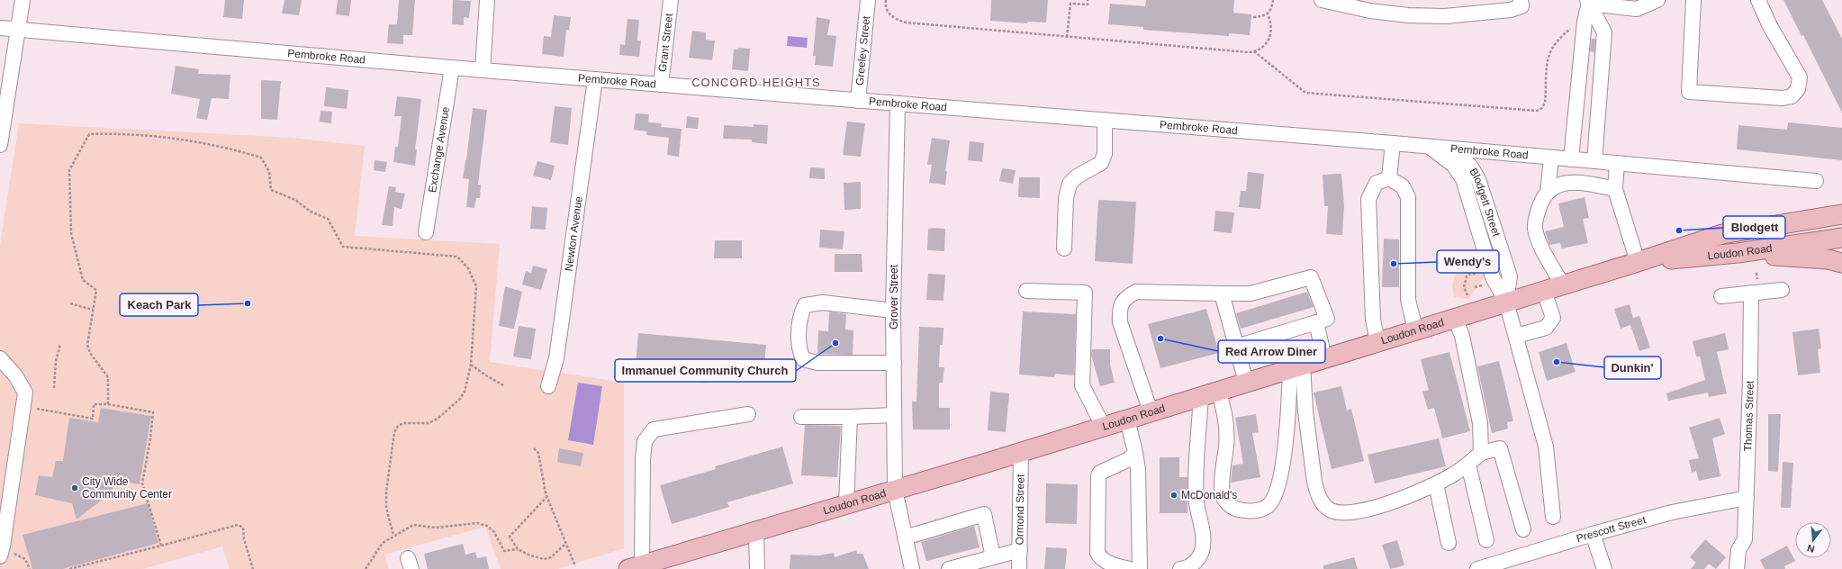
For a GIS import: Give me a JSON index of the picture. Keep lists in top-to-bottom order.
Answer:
{
  "streets": {
    "main road": ["Loudon Road"],
    "street": [
      "Grant Street",
      "Greeley Street",
      "Pembroke Road",
      "Exchange Avenue",
      "Blodgett Street",
      "Newton Avenue",
      "Grover Street",
      "Thomas Street",
      "Ormond Street",
      "Prescott Street"
    ]
  },
  "crossings": [
    ["Grant Street", "Pembroke Road"],
    ["Greeley Street", "Pembroke Road"],
    ["Pembroke Road", "Exchange Avenue"],
    ["Pembroke Road", "Blodgett Street"],
    ["Pembroke Road", "Newton Avenue"],
    ["Pembroke Road", "Grover Street"],
    ["Blodgett Street", "Loudon Road"],
    ["Loudon Road", "Grover Street"],
    ["Loudon Road", "Ormond Street"],
    ["Thomas Street", "Prescott Street"]
  ],
  "districts": ["CONCORD HEIGHTS"],
  "places": [
    "Blodgett",
    "Wendy's",
    "Keach Park",
    "Red Arrow Diner",
    "Immanuel Community Church",
    "Dunkin'",
    "City Wide Community Center",
    "McDonald's"
  ],
  "north": "bottom"
}
